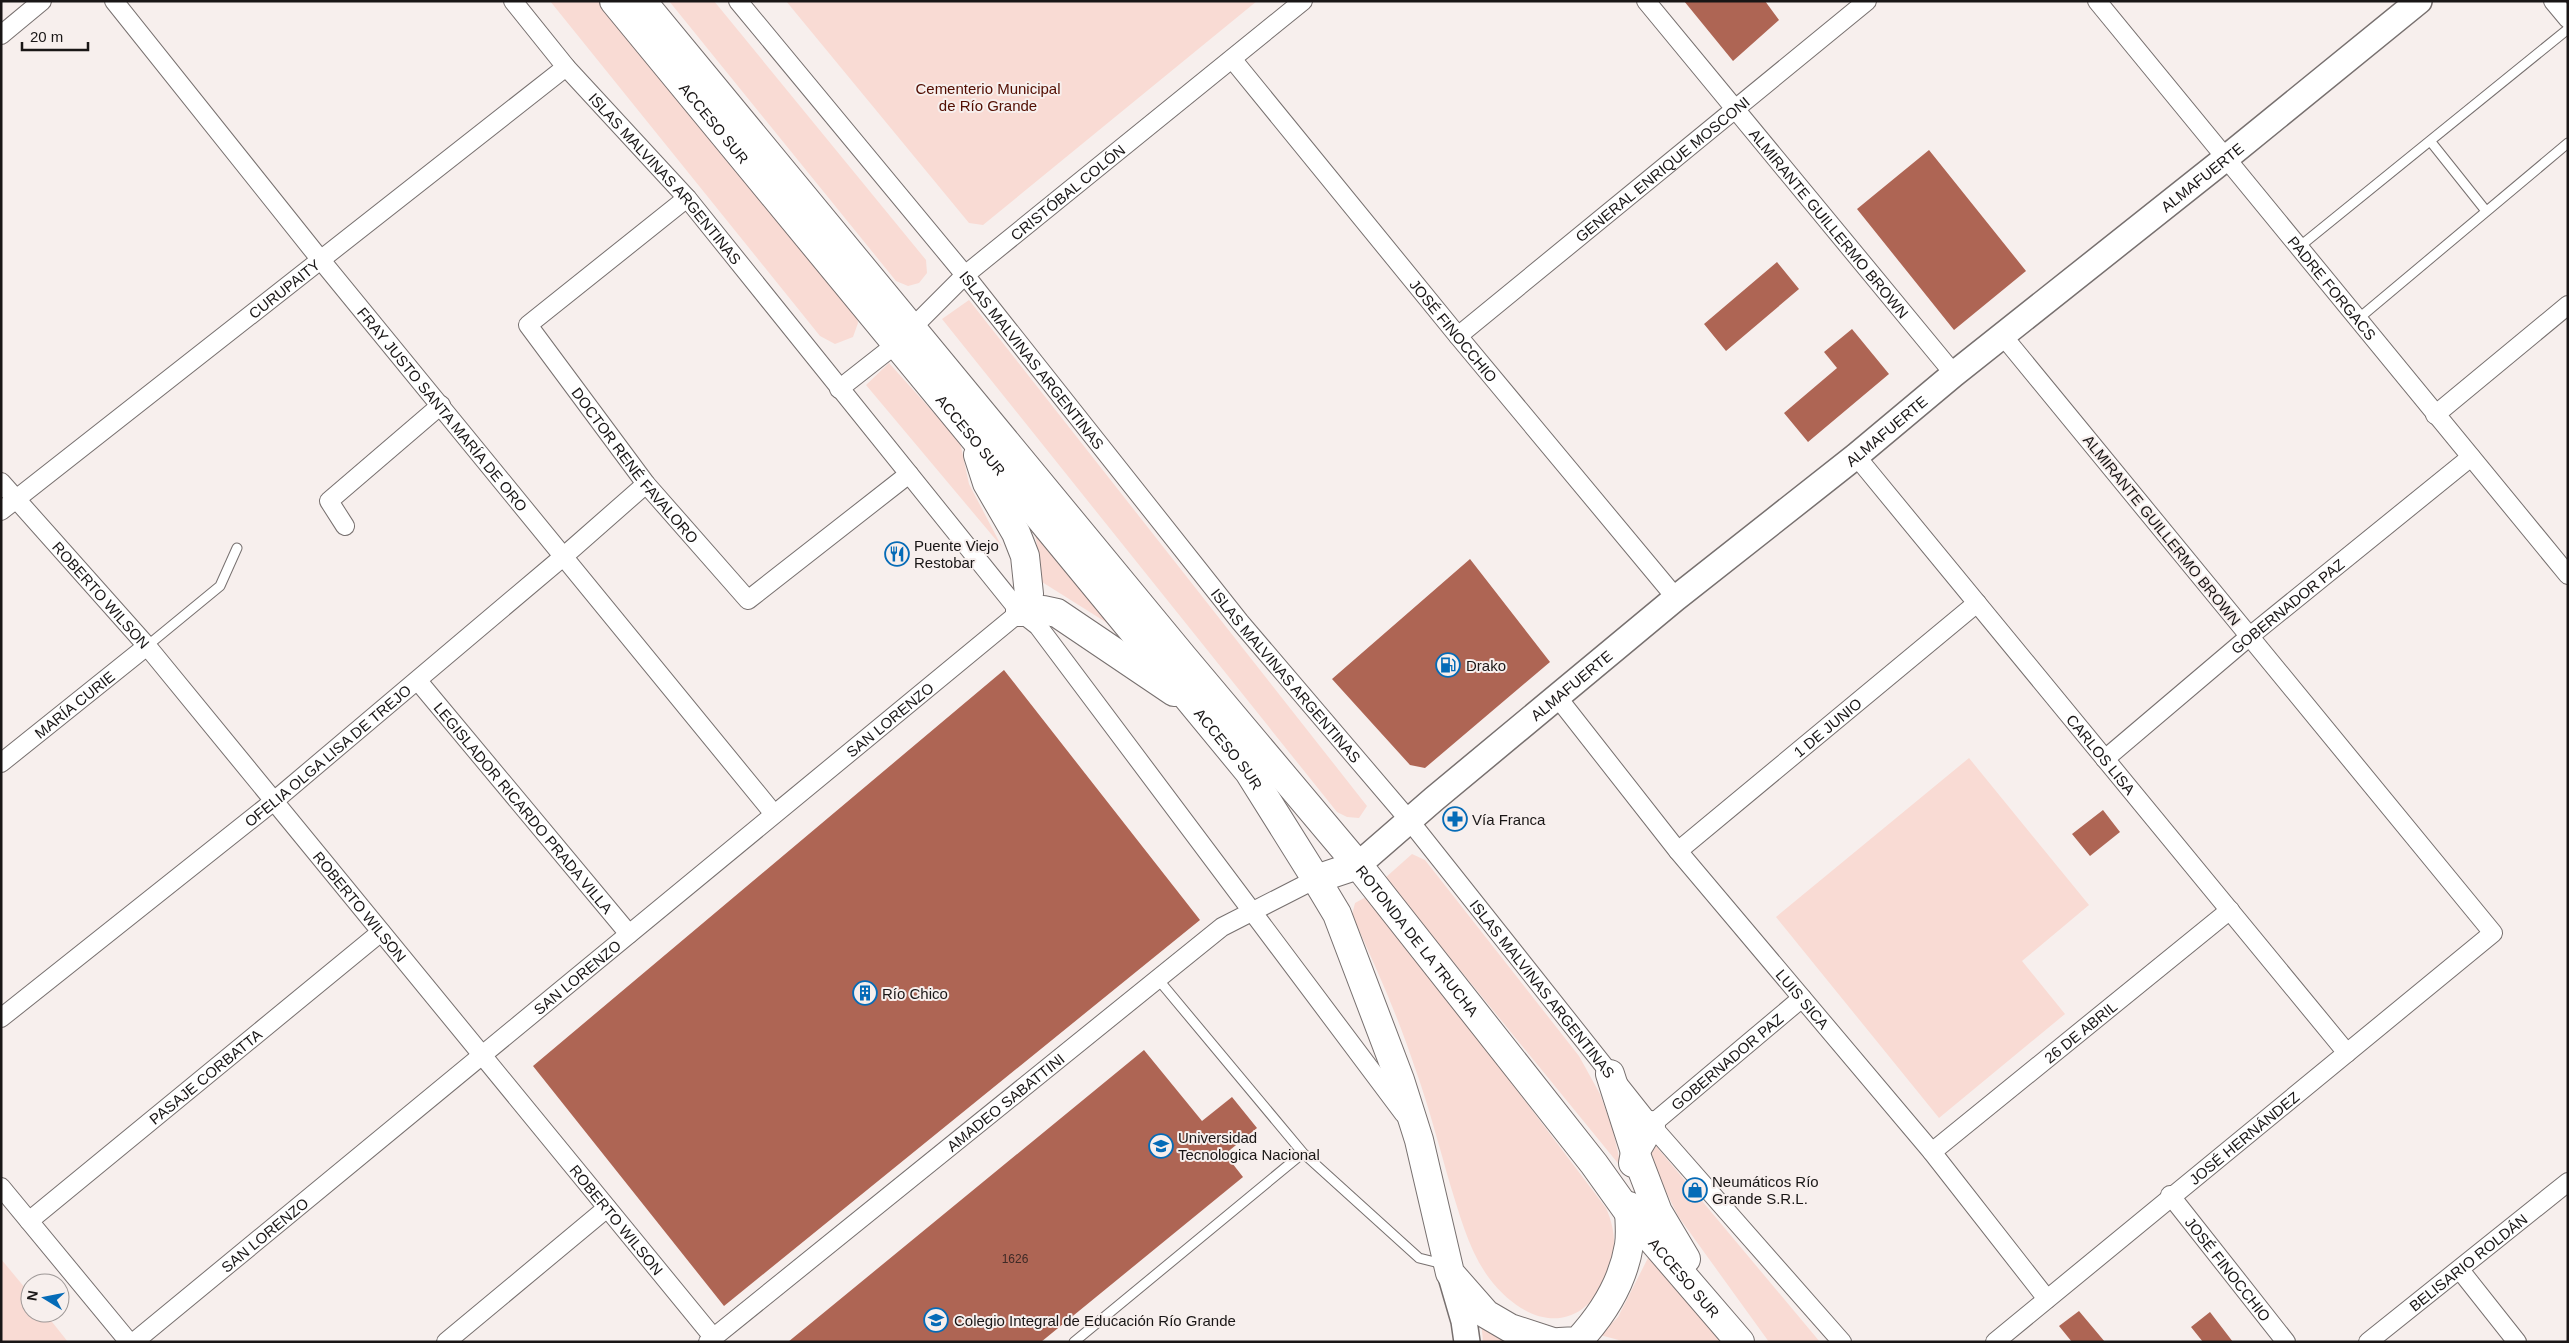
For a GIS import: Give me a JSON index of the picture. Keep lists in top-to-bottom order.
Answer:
{
  "streets": {
    "main road": ["ACCESO SUR", "ROTONDA DE LA TRUCHA"],
    "street": [
      "GENERAL ENRIQUE MOSCONI",
      "ALMAFUERTE",
      "ISLAS MALVINAS ARGENTINAS",
      "CRISTÓBAL COLÓN",
      "ALMIRANTE GUILLERMO BROWN",
      "CURUPAITY",
      "PADRE FORGACS",
      "JOSÉ FINOCCHIO",
      "FRAY JUSTO SANTA MARÍA DE ORO",
      "DOCTOR RENÉ FAVALORO",
      "ROBERTO WILSON",
      "GOBERNADOR PAZ",
      "MARÍA CURIE",
      "SAN LORENZO",
      "1 DE JUNIO",
      "CARLOS LISA",
      "OFELIA OLGA LISA DE TREJO",
      "LEGISLADOR RICARDO PRADA VILLA",
      "LUIS SICA",
      "26 DE ABRIL",
      "PASAJE CORBATTA",
      "AMADEO SABATTINI",
      "JOSÉ HERNÁNDEZ",
      "BELISARIO ROLDÁN"
    ]
  },
  "crossings": [
    ["ACCESO SUR", "ALMAFUERTE"],
    ["ACCESO SUR", "CRISTÓBAL COLÓN"],
    ["ACCESO SUR", "ROTONDA DE LA TRUCHA"],
    ["ACCESO SUR", "AMADEO SABATTINI"],
    ["GENERAL ENRIQUE MOSCONI", "ALMIRANTE GUILLERMO BROWN"],
    ["GENERAL ENRIQUE MOSCONI", "JOSÉ FINOCCHIO"],
    ["ALMAFUERTE", "ISLAS MALVINAS ARGENTINAS"],
    ["ALMAFUERTE", "ALMIRANTE GUILLERMO BROWN"],
    ["ALMAFUERTE", "PADRE FORGACS"],
    ["ALMAFUERTE", "JOSÉ FINOCCHIO"],
    ["ALMAFUERTE", "CARLOS LISA"],
    ["ALMAFUERTE", "ROTONDA DE LA TRUCHA"],
    ["ALMAFUERTE", "LUIS SICA"],
    ["ISLAS MALVINAS ARGENTINAS", "CRISTÓBAL COLÓN"],
    ["ISLAS MALVINAS ARGENTINAS", "CURUPAITY"],
    ["ISLAS MALVINAS ARGENTINAS", "DOCTOR RENÉ FAVALORO"],
    ["ISLAS MALVINAS ARGENTINAS", "GOBERNADOR PAZ"],
    ["ISLAS MALVINAS ARGENTINAS", "SAN LORENZO"],
    ["ISLAS MALVINAS ARGENTINAS", "AMADEO SABATTINI"],
    ["CRISTÓBAL COLÓN", "JOSÉ FINOCCHIO"],
    ["ALMIRANTE GUILLERMO BROWN", "GOBERNADOR PAZ"],
    ["ALMIRANTE GUILLERMO BROWN", "JOSÉ HERNÁNDEZ"],
    ["CURUPAITY", "FRAY JUSTO SANTA MARÍA DE ORO"],
    ["CURUPAITY", "ROBERTO WILSON"],
    ["PADRE FORGACS", "GOBERNADOR PAZ"],
    ["JOSÉ FINOCCHIO", "JOSÉ HERNÁNDEZ"],
    ["FRAY JUSTO SANTA MARÍA DE ORO", "SAN LORENZO"],
    ["FRAY JUSTO SANTA MARÍA DE ORO", "OFELIA OLGA LISA DE TREJO"],
    ["DOCTOR RENÉ FAVALORO", "OFELIA OLGA LISA DE TREJO"],
    ["ROBERTO WILSON", "MARÍA CURIE"],
    ["ROBERTO WILSON", "SAN LORENZO"],
    ["ROBERTO WILSON", "OFELIA OLGA LISA DE TREJO"],
    ["ROBERTO WILSON", "PASAJE CORBATTA"],
    ["ROBERTO WILSON", "AMADEO SABATTINI"],
    ["GOBERNADOR PAZ", "CARLOS LISA"],
    ["GOBERNADOR PAZ", "LUIS SICA"],
    ["SAN LORENZO", "LEGISLADOR RICARDO PRADA VILLA"],
    ["1 DE JUNIO", "CARLOS LISA"],
    ["1 DE JUNIO", "LUIS SICA"],
    ["CARLOS LISA", "26 DE ABRIL"],
    ["CARLOS LISA", "JOSÉ HERNÁNDEZ"],
    ["OFELIA OLGA LISA DE TREJO", "LEGISLADOR RICARDO PRADA VILLA"],
    ["ROTONDA DE LA TRUCHA", "AMADEO SABATTINI"],
    ["LUIS SICA", "26 DE ABRIL"],
    ["LUIS SICA", "JOSÉ HERNÁNDEZ"]
  ],
  "parks": ["Cementerio Municipal de Río Grande"],
  "places": {
    "restaurant": ["Puente Viejo Restobar"],
    "fuel station": ["Drako"],
    "pharmacy": ["Vía Franca"],
    "building": ["Río Chico"],
    "school or university": ["Universidad Tecnologica Nacional", "Colegio Integral de Educación Río Grande"],
    "shop": ["Neumáticos Río Grande S.R.L."]
  },
  "house_numbers": ["1626"],
  "scale_bar": "20 m",
  "north": "left"
}
